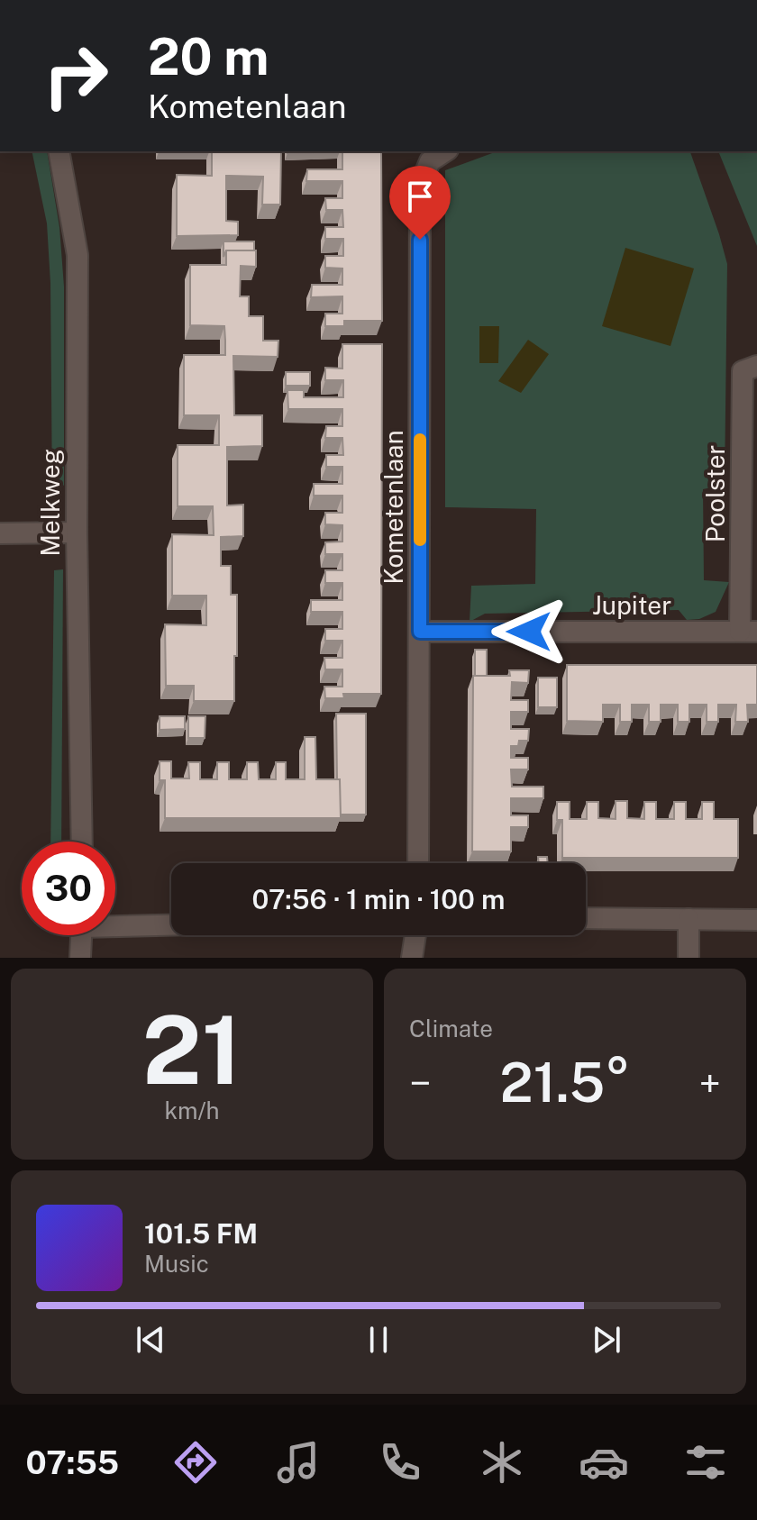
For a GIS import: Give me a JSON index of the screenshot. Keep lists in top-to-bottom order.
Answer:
{
  "streets": {
    "street": [
      "Poolster",
      "Melkweg",
      "Kometenlaan",
      "Jupiter"
    ]
  },
  "crossings": [
    ["Poolster", "Jupiter"],
    ["Kometenlaan", "Jupiter"]
  ],
  "page": {
    "turn": ["20 m", "Kometenlaan"],
    "limit": "30",
    "trip": "07:56 · 1 min · 100 m",
    "tile": [
      ["21", "km/h"],
      "Climate"
    ],
    "heat": ["−", "21.5°", "+"],
    "song": ["101.5 FM", "Music"],
    "tabs": "07:55"
  }
}
